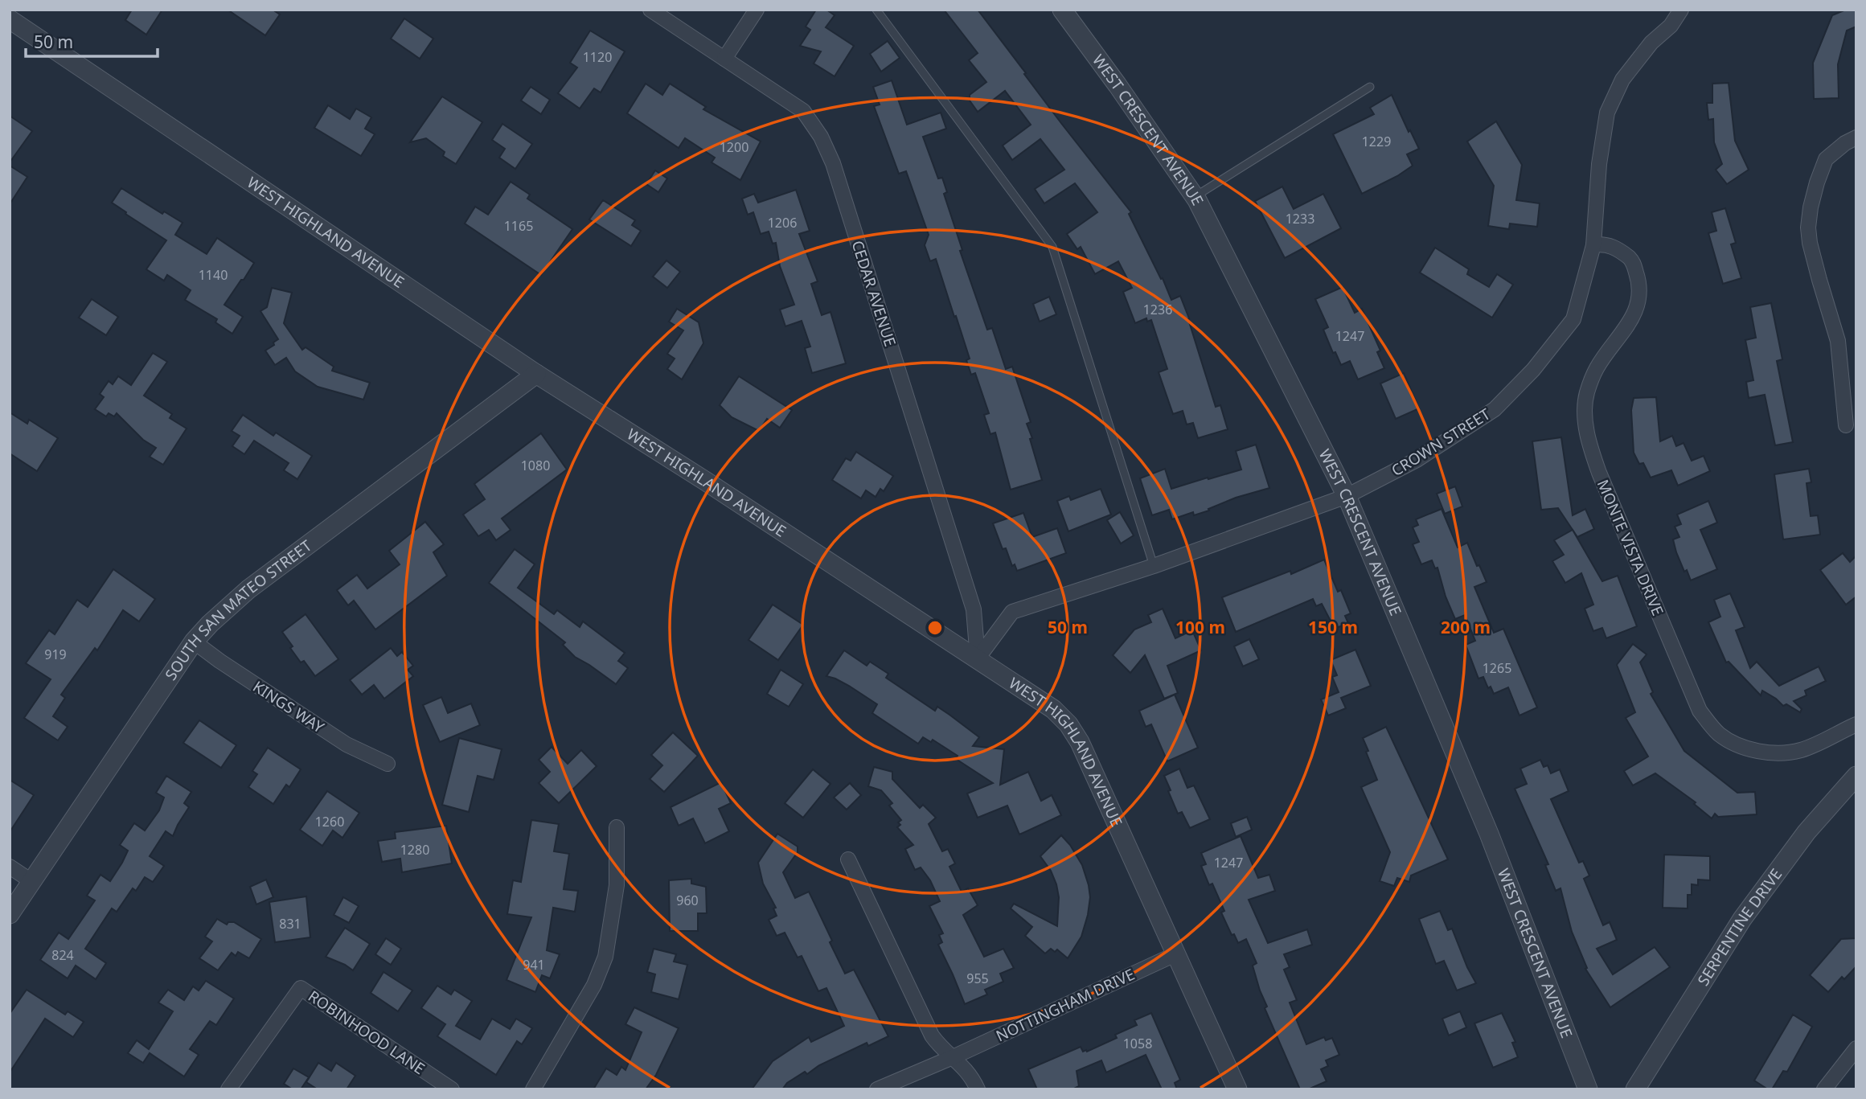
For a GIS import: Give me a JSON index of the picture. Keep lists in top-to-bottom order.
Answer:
{
  "streets": {
    "street": [
      "WEST CRESCENT AVENUE",
      "WEST HIGHLAND AVENUE",
      "CEDAR AVENUE",
      "CROWN STREET",
      "MONTE VISTA DRIVE",
      "SOUTH SAN MATEO STREET",
      "KINGS WAY",
      "SERPENTINE DRIVE",
      "NOTTINGHAM DRIVE",
      "ROBINHOOD LANE"
    ]
  },
  "crossings": [
    ["WEST CRESCENT AVENUE", "CROWN STREET"],
    ["WEST HIGHLAND AVENUE", "CEDAR AVENUE"],
    ["WEST HIGHLAND AVENUE", "CROWN STREET"],
    ["WEST HIGHLAND AVENUE", "SOUTH SAN MATEO STREET"],
    ["WEST HIGHLAND AVENUE", "NOTTINGHAM DRIVE"],
    ["CEDAR AVENUE", "CROWN STREET"],
    ["CROWN STREET", "MONTE VISTA DRIVE"],
    ["SOUTH SAN MATEO STREET", "KINGS WAY"]
  ],
  "house_numbers": [
    "1120",
    "1229",
    "1200",
    "1233",
    "1206",
    "1165",
    "1140",
    "1236",
    "1247",
    "1080",
    "919",
    "1265",
    "1260",
    "1280",
    "1247",
    "960",
    "831",
    "824",
    "941",
    "955",
    "1058"
  ],
  "scale_bar": "50 m",
  "rings": [
    "50 m",
    "100 m",
    "150 m",
    "200 m"
  ]
}
